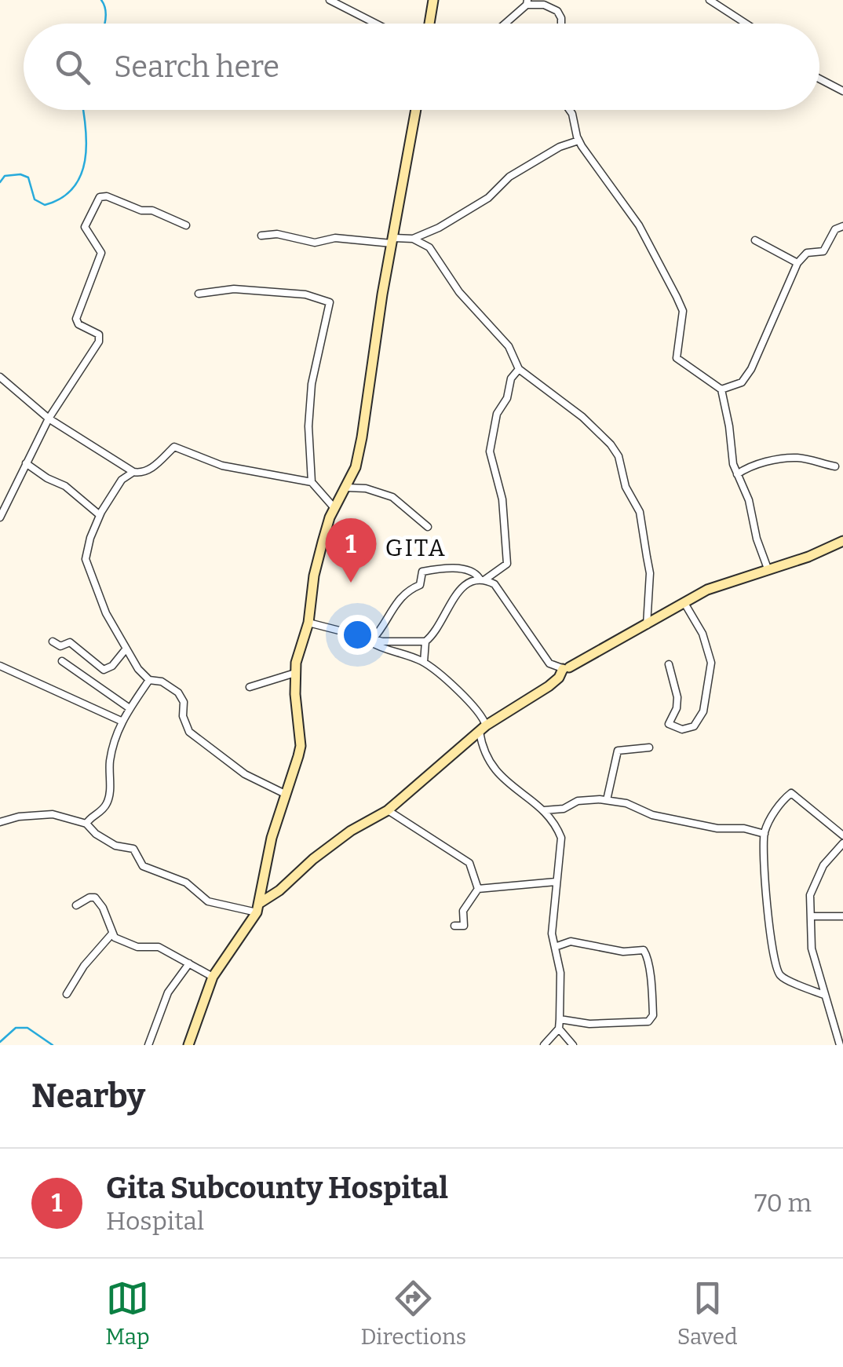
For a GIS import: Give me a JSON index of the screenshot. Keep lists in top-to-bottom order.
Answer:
{
  "districts": ["GITA"],
  "page": {
    "search": "Search here",
    "pins": "1",
    "heading": "Nearby",
    "list": [
      {
        "mark": "1",
        "name": "Gita Subcounty Hospital",
        "note": "Hospital",
        "value": "70 m"
      }
    ],
    "nav": ["Map", "Directions", "Saved"]
  }
}
